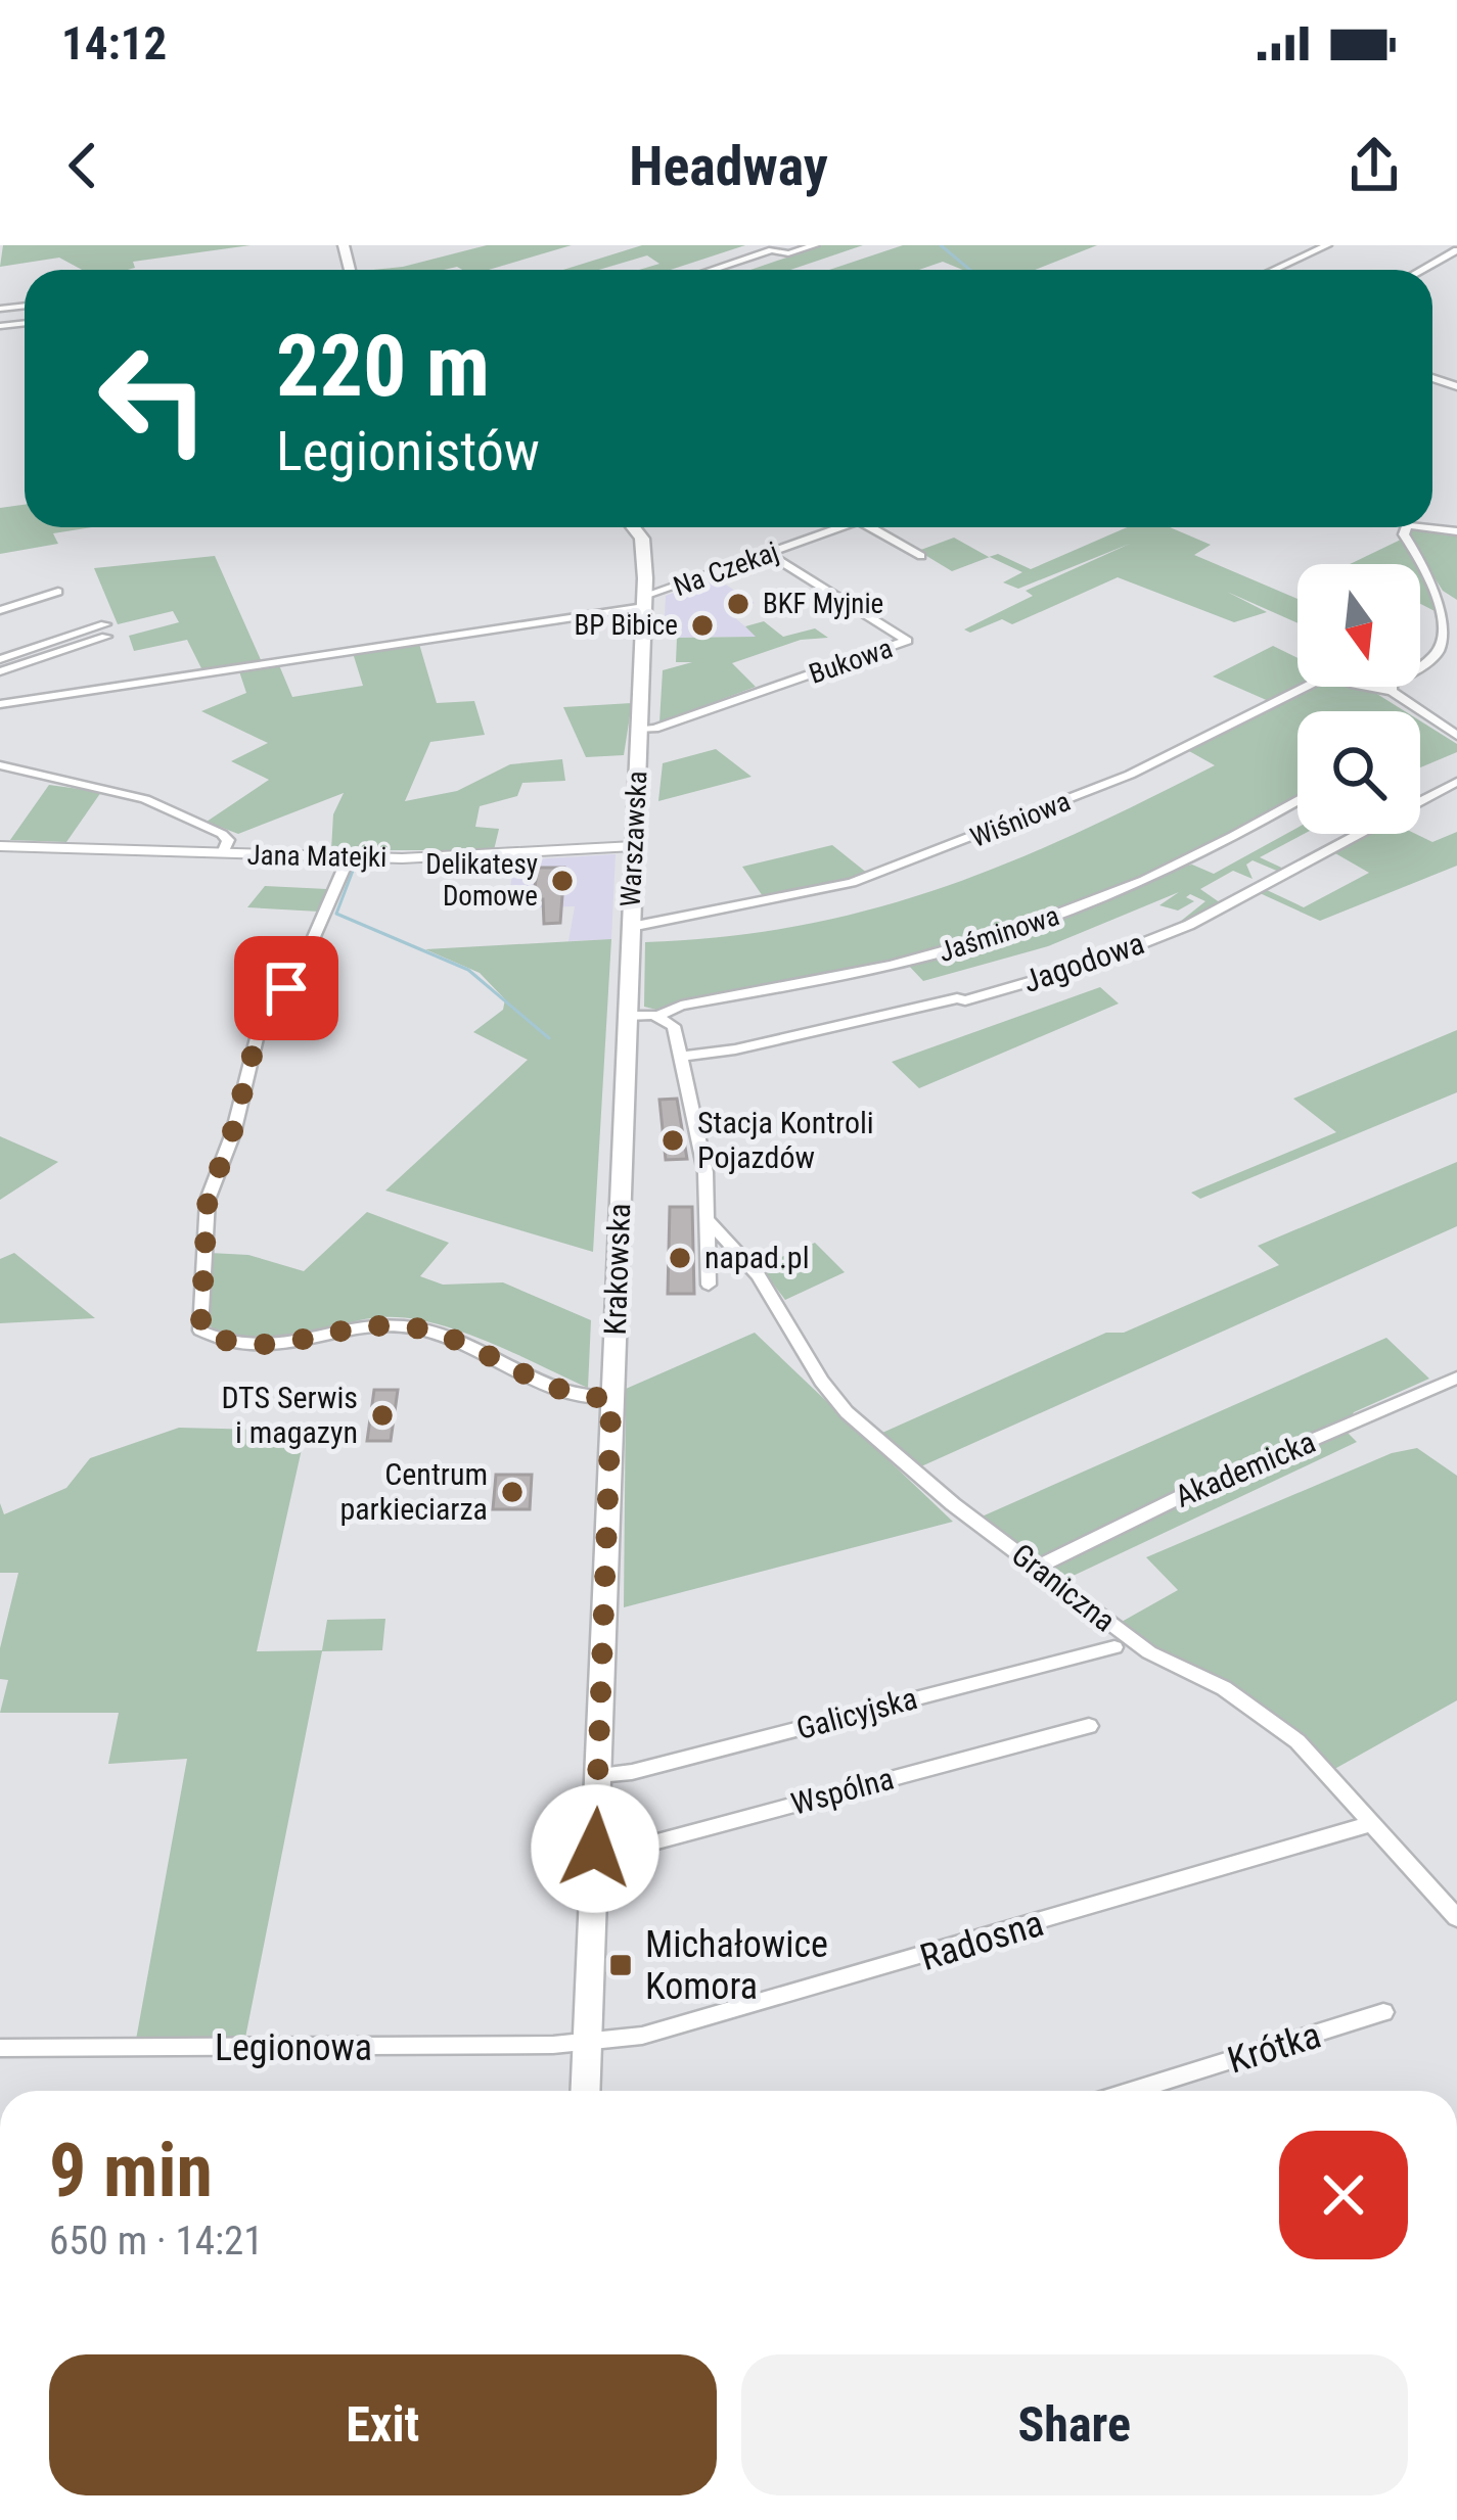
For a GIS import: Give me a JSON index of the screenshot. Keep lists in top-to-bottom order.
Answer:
{
  "streets": {
    "main road": ["Warszawska", "Krakowska"],
    "street": [
      "Na Czekaj",
      "Bukowa",
      "Wiśniowa",
      "Jana Matejki",
      "Jaśminowa",
      "Jagodowa",
      "Akademicka",
      "Graniczna",
      "Galicyjska",
      "Wspólna",
      "Radosna",
      "Legionowa",
      "Krótka"
    ]
  },
  "crossings": [
    ["Na Czekaj", "Bukowa"],
    ["Na Czekaj", "Warszawska"],
    ["Bukowa", "Warszawska"],
    ["Wiśniowa", "Warszawska"],
    ["Warszawska", "Jana Matejki"],
    ["Warszawska", "Krakowska"],
    ["Krakowska", "Galicyjska"],
    ["Krakowska", "Wspólna"],
    ["Krakowska", "Radosna"],
    ["Krakowska", "Legionowa"],
    ["Akademicka", "Graniczna"],
    ["Graniczna", "Radosna"],
    ["Radosna", "Legionowa"]
  ],
  "places": {
    "other": [
      "BKF Myjnie",
      "BP Bibice",
      "Delikatesy Domowe",
      "Stacja Kontroli Pojazdów",
      "napad.pl",
      "DTS Serwis i magazyn",
      "Centrum parkieciarza"
    ],
    "transit": ["Michałowice Komora"]
  },
  "north": "bottom",
  "page": {
    "status": "14:12",
    "header": "Headway",
    "turn": ["220 m", "Legionistów"],
    "heading": ["9 min", "650 m · 14:21"],
    "buttons": ["Exit", "Share"]
  }
}
